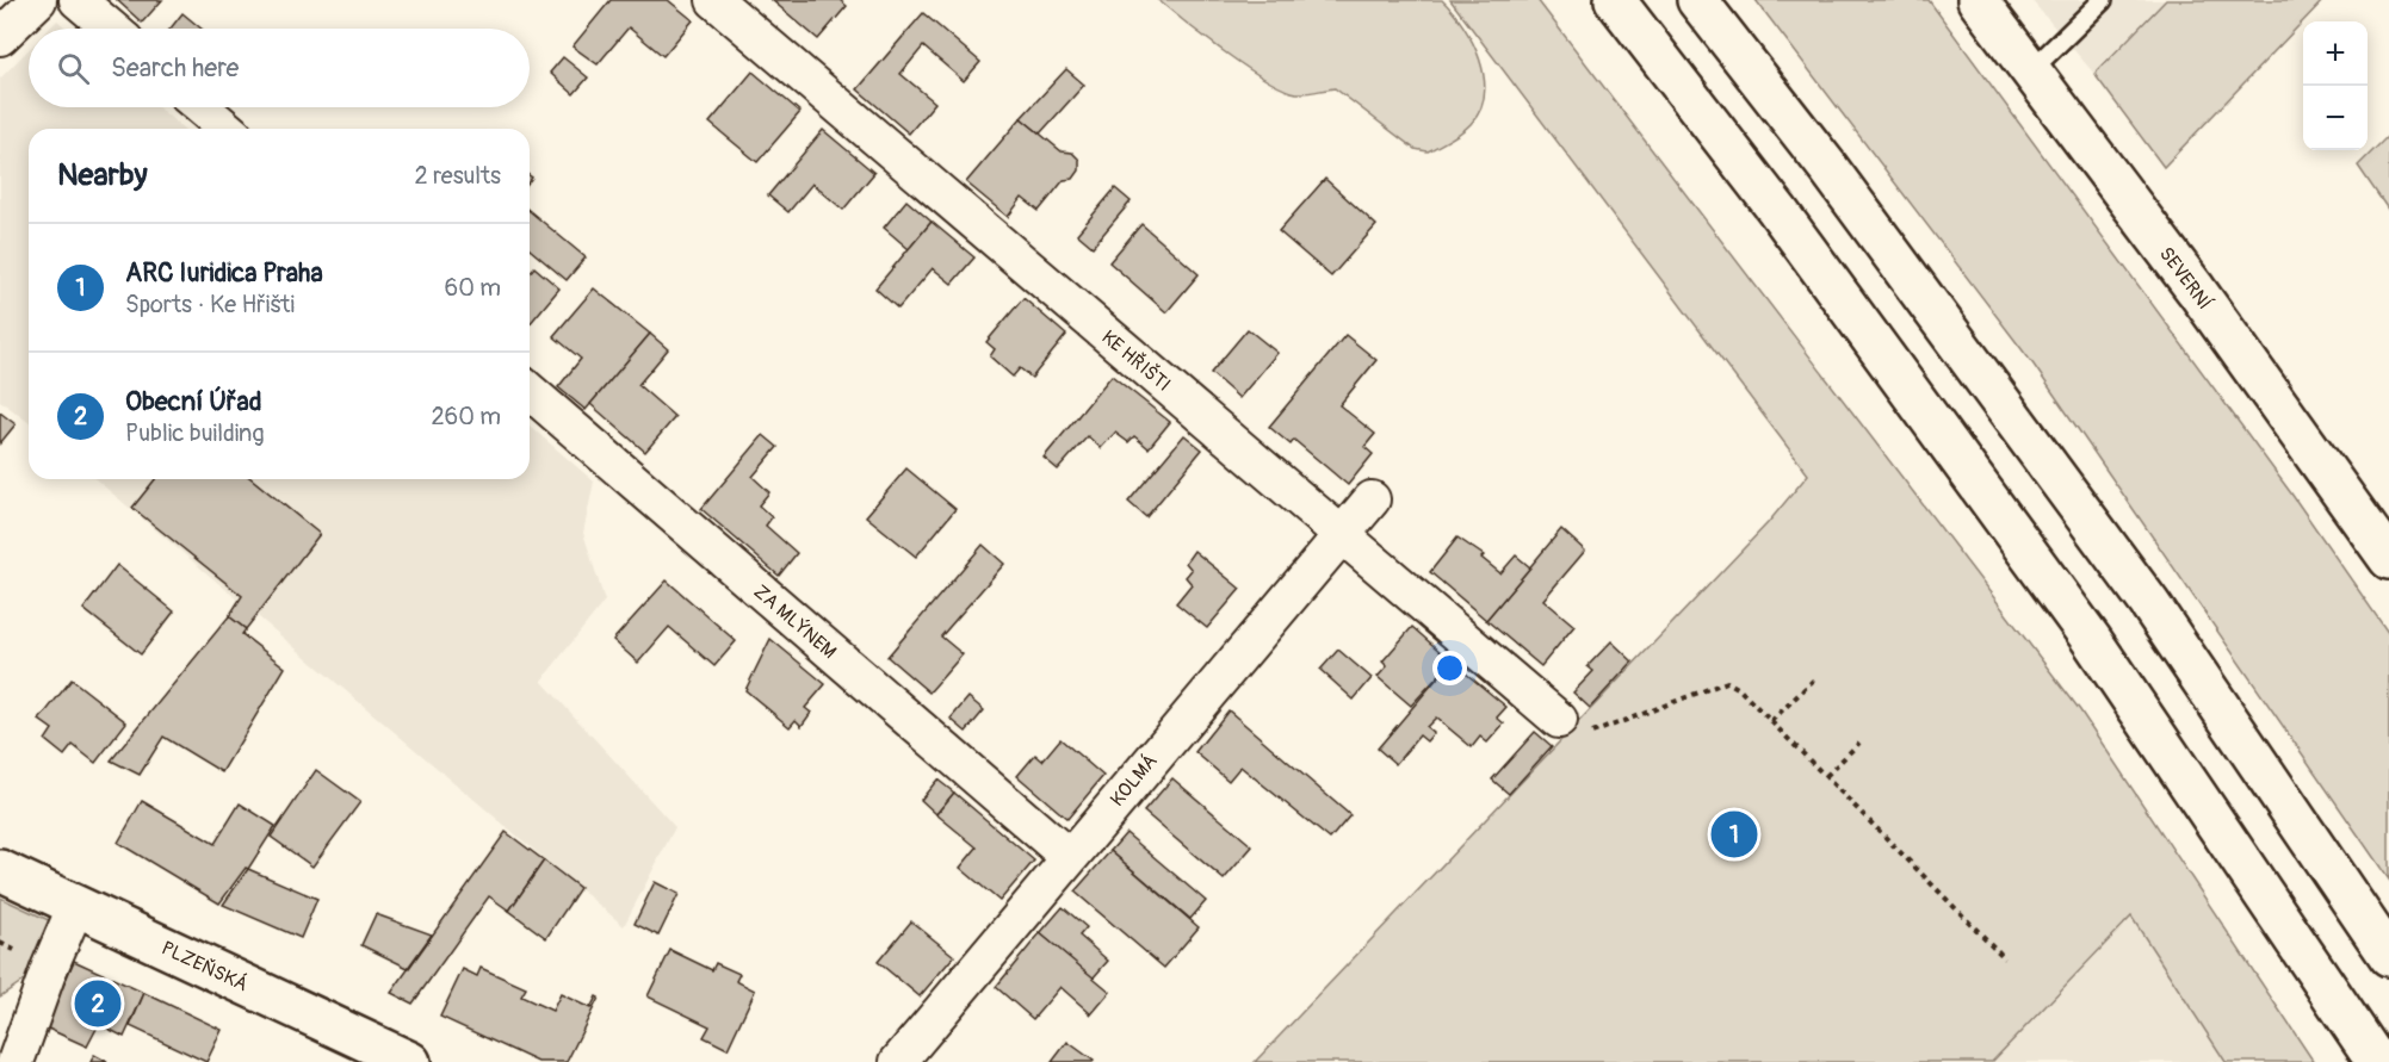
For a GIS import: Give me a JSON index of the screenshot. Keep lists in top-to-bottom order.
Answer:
{
  "streets": {
    "main road": ["SEVERNÍ", "PLZEŇSKÁ"],
    "street": ["KE HŘIŠTI", "ZA MLÝNEM", "KOLMÁ"]
  },
  "crossings": [
    ["KE HŘIŠTI", "KOLMÁ"],
    ["ZA MLÝNEM", "KOLMÁ"]
  ],
  "page": {
    "map_buttons": ["+", "−"],
    "search": "Search here",
    "heading": ["Nearby", "2 results"],
    "list": [
      {
        "mark": "1",
        "name": "ARC Iuridica Praha",
        "note": "Sports · Ke Hřišti",
        "value": "60 m"
      },
      {
        "mark": "2",
        "name": "Obecní Úřad",
        "note": "Public building",
        "value": "260 m"
      }
    ],
    "pins": ["1", "2"]
  }
}
